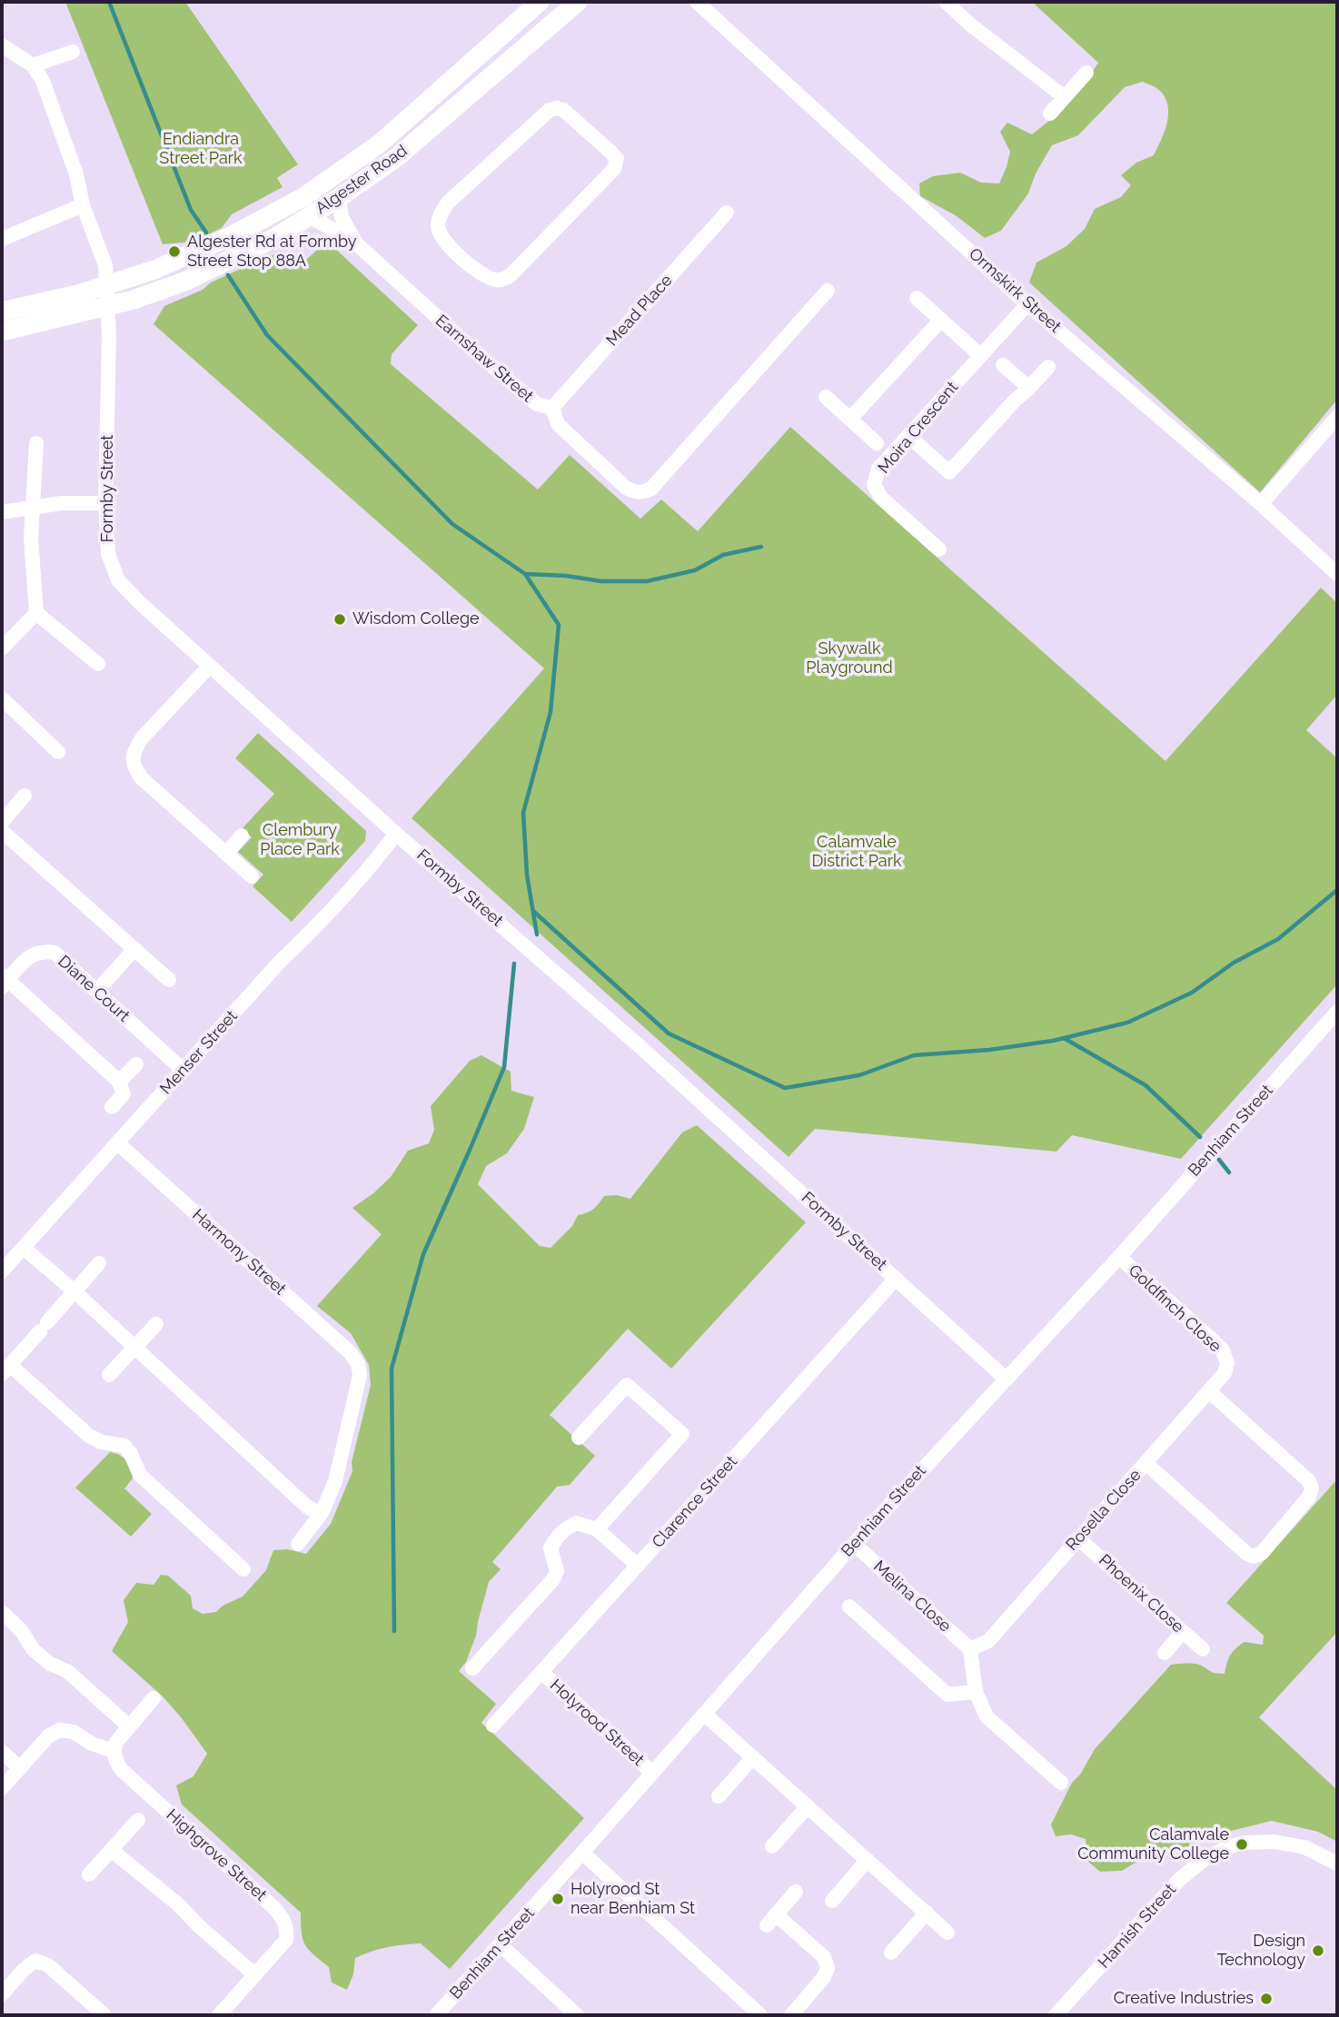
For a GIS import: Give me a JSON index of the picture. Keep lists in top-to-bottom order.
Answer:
{
  "streets": {
    "main road": ["Algester Road"],
    "street": [
      "Ormskirk Street",
      "Mead Place",
      "Earnshaw Street",
      "Moira Crescent",
      "Formby Street",
      "Diane Court",
      "Menser Street",
      "Benhiam Street",
      "Harmony Street",
      "Goldfinch Close",
      "Clarence Street",
      "Rosella Close",
      "Phoenix Close",
      "Melina Close",
      "Holyrood Street",
      "Highgrove Street",
      "Hamish Street"
    ]
  },
  "crossings": [
    ["Algester Road", "Earnshaw Street"],
    ["Algester Road", "Formby Street"],
    ["Ormskirk Street", "Moira Crescent"],
    ["Mead Place", "Earnshaw Street"],
    ["Formby Street", "Menser Street"],
    ["Formby Street", "Benhiam Street"],
    ["Formby Street", "Clarence Street"],
    ["Diane Court", "Menser Street"],
    ["Menser Street", "Harmony Street"],
    ["Benhiam Street", "Goldfinch Close"],
    ["Benhiam Street", "Melina Close"],
    ["Benhiam Street", "Holyrood Street"],
    ["Goldfinch Close", "Rosella Close"],
    ["Clarence Street", "Holyrood Street"],
    ["Rosella Close", "Phoenix Close"],
    ["Rosella Close", "Melina Close"]
  ],
  "parks": [
    "Endiandra Street Park",
    "Skywalk Playground",
    "Clembury Place Park",
    "Calamvale District Park"
  ],
  "places": [
    "Algester Rd at Formby Street Stop 88A",
    "Wisdom College",
    "Calamvale Community College",
    "Holyrood St near Benhiam St",
    "Design Technology",
    "Creative Industries"
  ]
}
